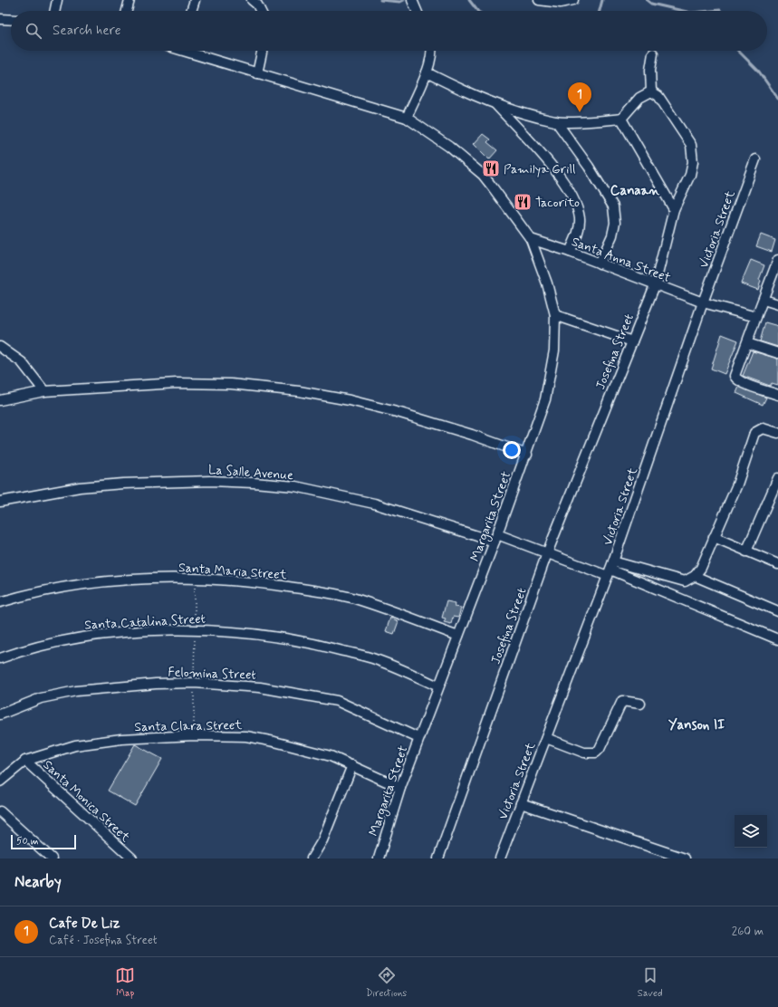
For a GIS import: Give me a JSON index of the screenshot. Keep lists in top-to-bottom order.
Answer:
{
  "streets": {
    "street": [
      "Victoria Street",
      "Santa Anna Street",
      "Josefina Street",
      "La Salle Avenue",
      "Margarita Street",
      "Santa Maria Street",
      "Santa Catalina Street",
      "Felomina Street",
      "Santa Clara Street",
      "Santa Monica Street"
    ]
  },
  "crossings": [
    ["Victoria Street", "Santa Anna Street"],
    ["Victoria Street", "La Salle Avenue"],
    ["Santa Anna Street", "Josefina Street"],
    ["Santa Anna Street", "Margarita Street"],
    ["Josefina Street", "La Salle Avenue"],
    ["La Salle Avenue", "Margarita Street"],
    ["Margarita Street", "Santa Maria Street"],
    ["Margarita Street", "Santa Catalina Street"],
    ["Margarita Street", "Felomina Street"],
    ["Margarita Street", "Santa Clara Street"],
    ["Santa Clara Street", "Santa Monica Street"]
  ],
  "districts": ["Canaan", "Yanson II"],
  "places": {
    "restaurant": ["Pamilya Grill", "Tacorito"]
  },
  "scale_bar": "50 m",
  "page": {
    "search": "Search here",
    "pins": "1",
    "scale": "50 m",
    "heading": "Nearby",
    "list": [
      {
        "mark": "1",
        "name": "Cafe De Liz",
        "note": "Café · Josefina Street",
        "value": "260 m"
      }
    ],
    "nav": ["Map", "Directions", "Saved"]
  }
}
